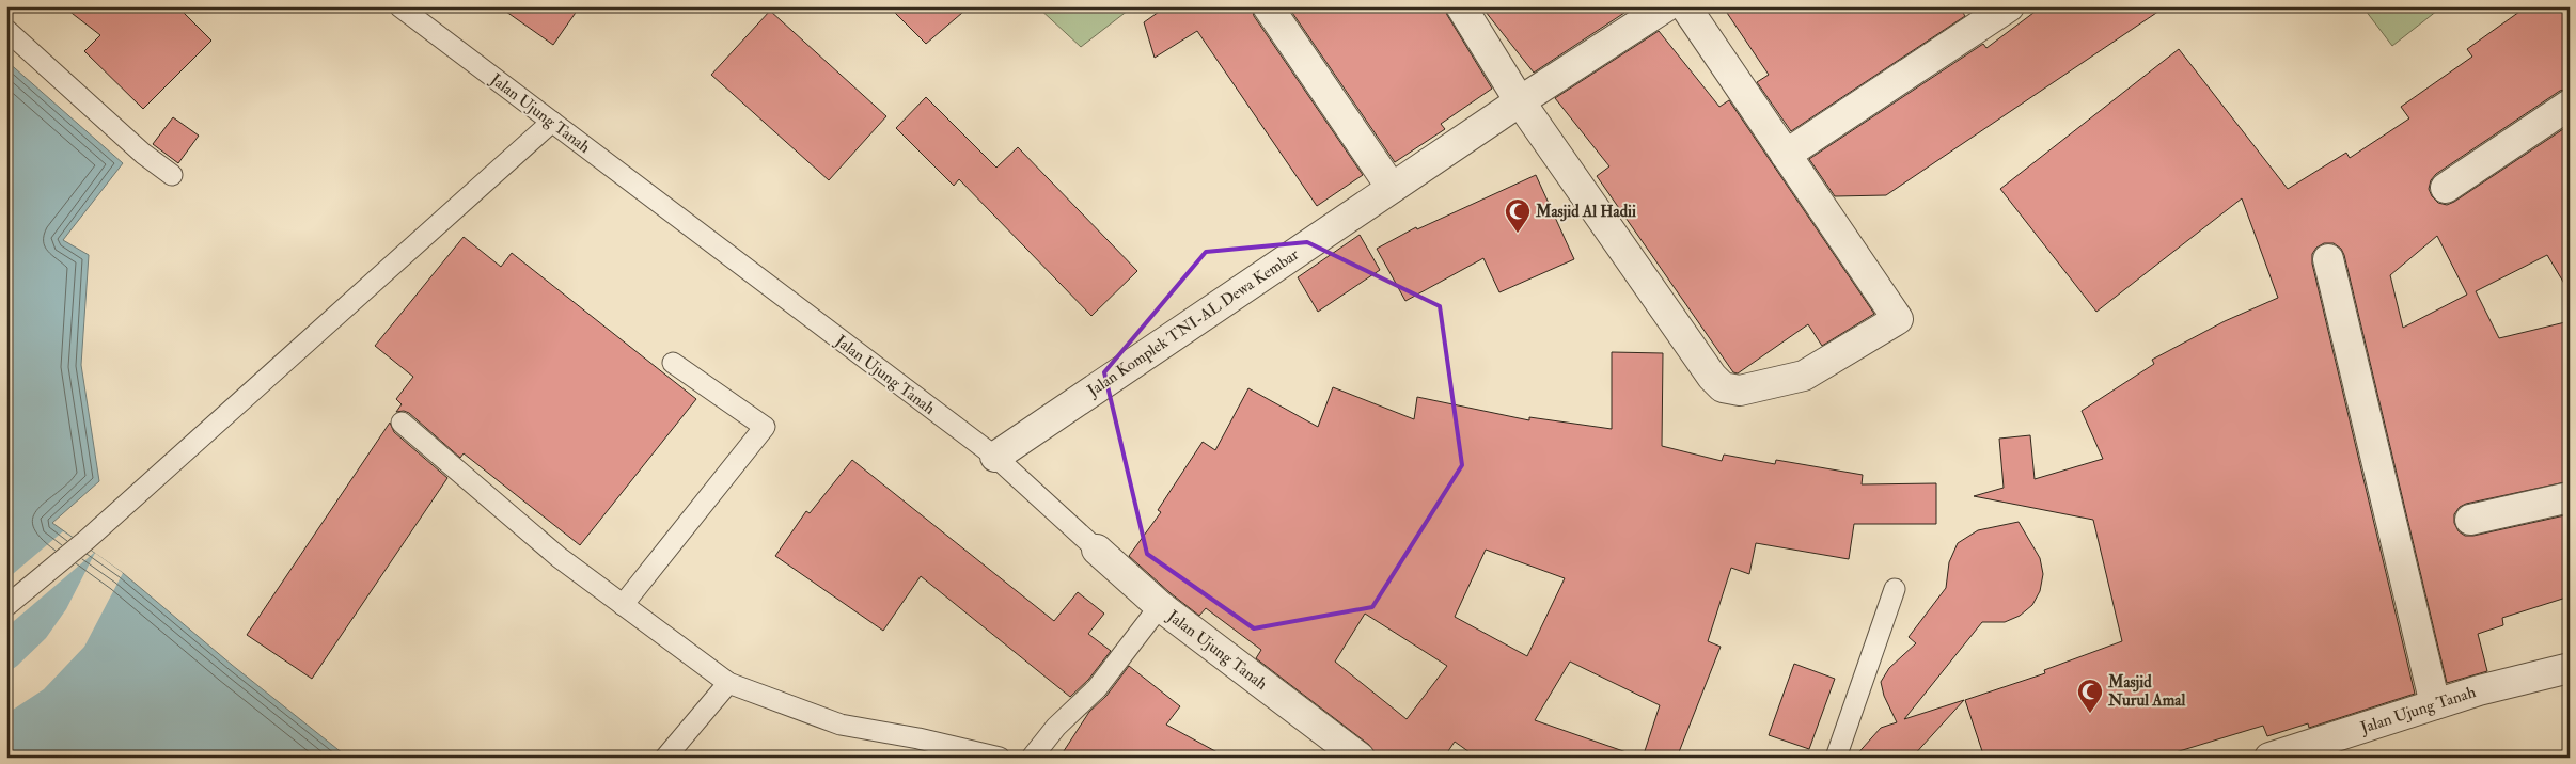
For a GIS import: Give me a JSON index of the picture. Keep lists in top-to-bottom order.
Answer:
{
  "streets": {
    "street": ["Jalan Ujung Tanah", "Jalan Komplek TNI-AL Dewa Kembar"]
  },
  "crossings": [
    ["Jalan Ujung Tanah", "Jalan Komplek TNI-AL Dewa Kembar"]
  ],
  "places": {
    "mosque": ["Masjid Al Hadii", "Masjid Nurul Amal"]
  }
}
